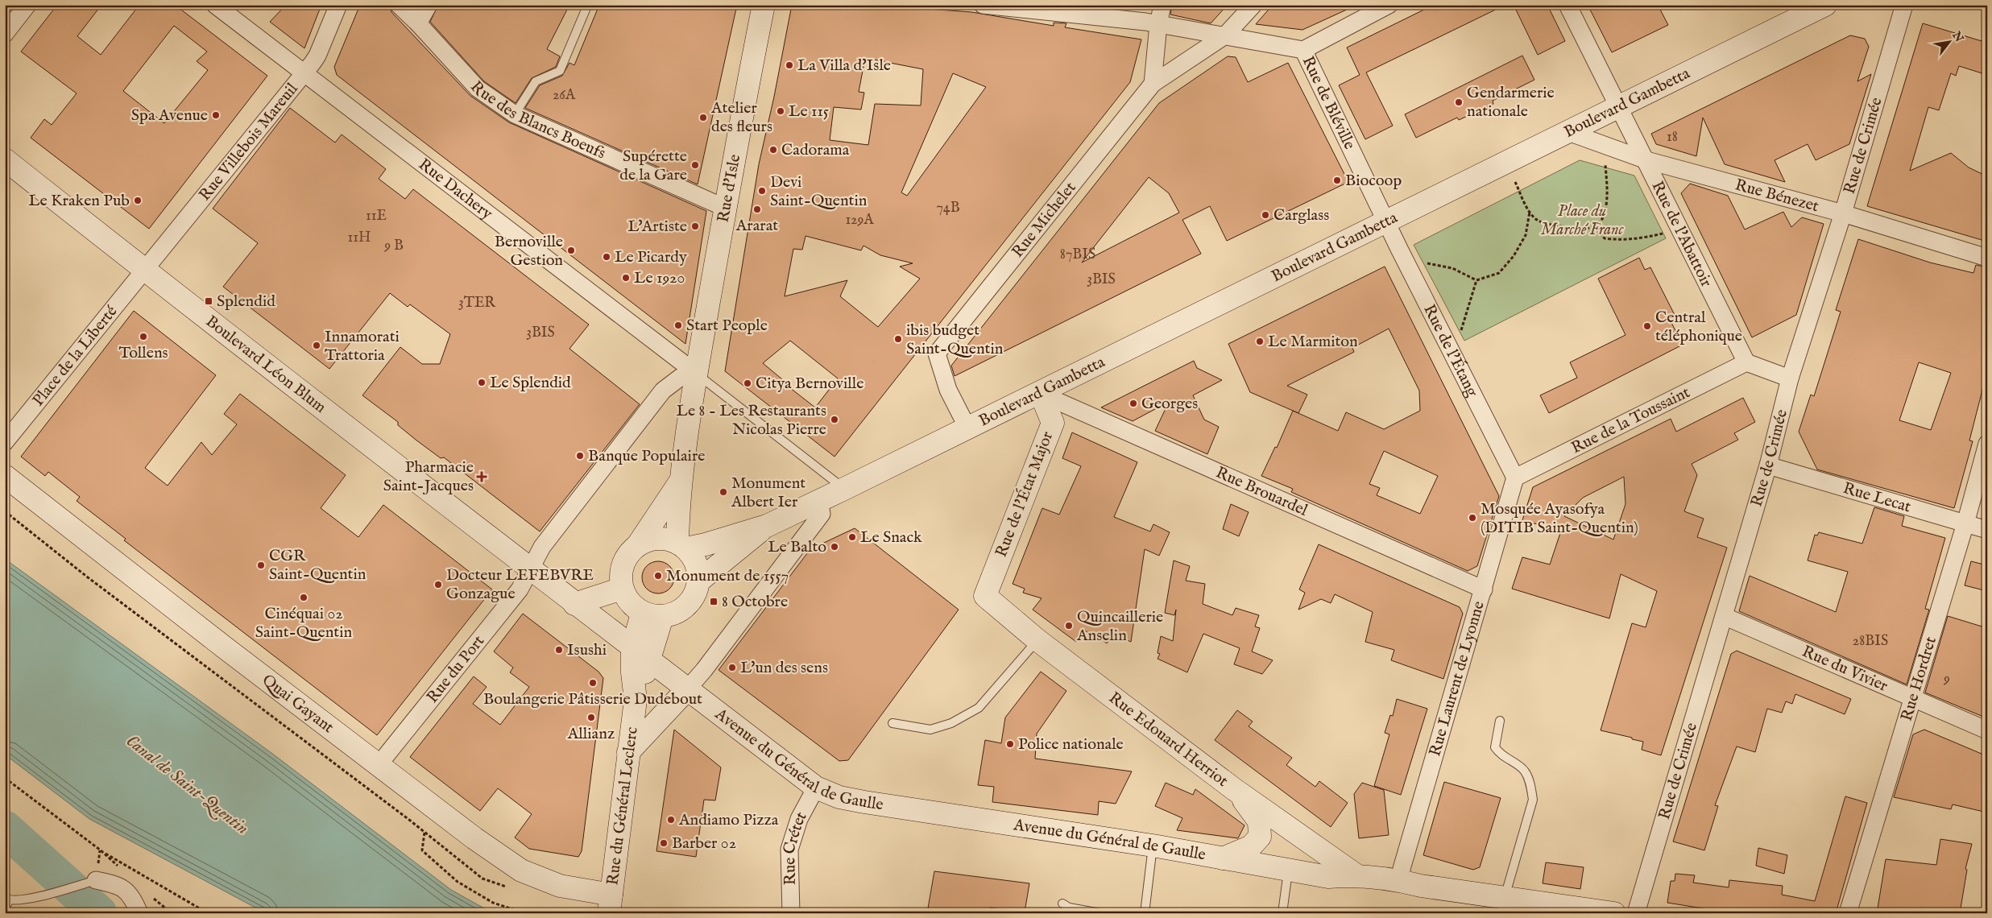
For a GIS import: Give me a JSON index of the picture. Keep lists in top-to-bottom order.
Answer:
{
  "streets": {
    "street": [
      "Rue de Bléville",
      "Boulevard Gambetta",
      "Rue des Blancs Boeufs",
      "Rue Villebois Mareuil",
      "Rue de Crimée",
      "Rue Dachery",
      "Rue d'Isle",
      "Rue Bénezet",
      "Rue Michelet",
      "Rue de l'Abattoir",
      "Rue de l'Étang",
      "Place de la Liberté",
      "Boulevard Léon Blum",
      "Rue de la Toussaint",
      "Rue Brouardel",
      "Rue de l'État Major",
      "Rue Lecat",
      "Rue du Port",
      "Rue du Vivier",
      "Rue Laurent de Lyonne",
      "Rue Hordret",
      "Quai Gayant",
      "Rue Edouard Herriot",
      "Avenue du Général de Gaulle",
      "Rue du Général Leclerc",
      "Rue Crétet"
    ]
  },
  "crossings": [
    ["Rue de Bléville", "Boulevard Gambetta"],
    ["Rue de Bléville", "Rue de l'Étang"],
    ["Boulevard Gambetta", "Rue Bénezet"],
    ["Boulevard Gambetta", "Rue Michelet"],
    ["Boulevard Gambetta", "Rue de l'Abattoir"],
    ["Boulevard Gambetta", "Rue de l'Étang"],
    ["Boulevard Gambetta", "Rue Brouardel"],
    ["Boulevard Gambetta", "Rue de l'État Major"],
    ["Rue des Blancs Boeufs", "Rue d'Isle"],
    ["Rue Villebois Mareuil", "Rue Dachery"],
    ["Rue Villebois Mareuil", "Place de la Liberté"],
    ["Rue Villebois Mareuil", "Boulevard Léon Blum"],
    ["Rue de Crimée", "Rue Bénezet"],
    ["Rue de Crimée", "Rue Lecat"],
    ["Rue de Crimée", "Rue du Vivier"],
    ["Rue Dachery", "Rue d'Isle"],
    ["Rue Dachery", "Rue du Port"],
    ["Rue d'Isle", "Rue du Port"],
    ["Rue d'Isle", "Rue du Général Leclerc"],
    ["Rue Bénezet", "Rue de l'Abattoir"],
    ["Rue de l'Abattoir", "Rue de la Toussaint"],
    ["Rue de l'Étang", "Rue de la Toussaint"],
    ["Rue de l'Étang", "Rue Laurent de Lyonne"],
    ["Place de la Liberté", "Boulevard Léon Blum"],
    ["Boulevard Léon Blum", "Rue du Port"],
    ["Boulevard Léon Blum", "Avenue du Général de Gaulle"],
    ["Rue de la Toussaint", "Rue Laurent de Lyonne"],
    ["Rue Brouardel", "Rue de l'État Major"],
    ["Rue Brouardel", "Rue Laurent de Lyonne"],
    ["Rue de l'État Major", "Rue Edouard Herriot"],
    ["Rue Lecat", "Rue Hordret"],
    ["Rue du Port", "Quai Gayant"],
    ["Rue du Vivier", "Rue Hordret"],
    ["Rue Laurent de Lyonne", "Avenue du Général de Gaulle"],
    ["Quai Gayant", "Rue du Général Leclerc"],
    ["Rue Edouard Herriot", "Avenue du Général de Gaulle"],
    ["Avenue du Général de Gaulle", "Rue du Général Leclerc"],
    ["Avenue du Général de Gaulle", "Rue Crétet"]
  ],
  "water": ["Canal de Saint-Quentin"],
  "parks": ["Place du Marché Franc"],
  "places": {
    "other": [
      "La Villa d'Isle",
      "Gendarmerie nationale",
      "Le 115",
      "Spa Avenue",
      "Atelier des fleurs",
      "Cadorama",
      "Supérette de la Gare",
      "Biocoop",
      "Devi Saint-Quentin",
      "Le Kraken Pub",
      "Ararat",
      "Carglass",
      "L'Artiste",
      "Bernoville Gestion",
      "Le Picardy",
      "Le 1920",
      "Start People",
      "Central téléphonique",
      "Tollens",
      "ibis budget Saint-Quentin",
      "Le Marmiton",
      "Innamorati Trattoria",
      "Le Splendid",
      "Citya Bernoville",
      "Georges",
      "Le 8 - Les Restaurants Nicolas Pierre",
      "Banque Populaire",
      "Monument Albert Ier",
      "Mosquée Ayasofya (DITIB Saint-Quentin)",
      "Le Snack",
      "Le Balto",
      "CGR Saint-Quentin",
      "Monument de 1557",
      "Docteur LEFEBVRE Gonzague",
      "Cinéquai 02 Saint-Quentin",
      "Quincaillerie Anselin",
      "Isushi",
      "L'un des sens",
      "Boulangerie Pâtisserie Dudebout",
      "Allianz",
      "Police nationale",
      "Andiamo Pizza",
      "Barber 02"
    ],
    "transit": ["Splendid", "8 Octobre"],
    "health": ["Pharmacie Saint-Jacques"]
  },
  "house_numbers": [
    "26A",
    "18",
    "74B",
    "11E",
    "129A",
    "11H",
    "9 B",
    "87BIS",
    "3BIS",
    "3TER",
    "3BIS",
    "28BIS",
    "9"
  ],
  "north": "top right"
}
